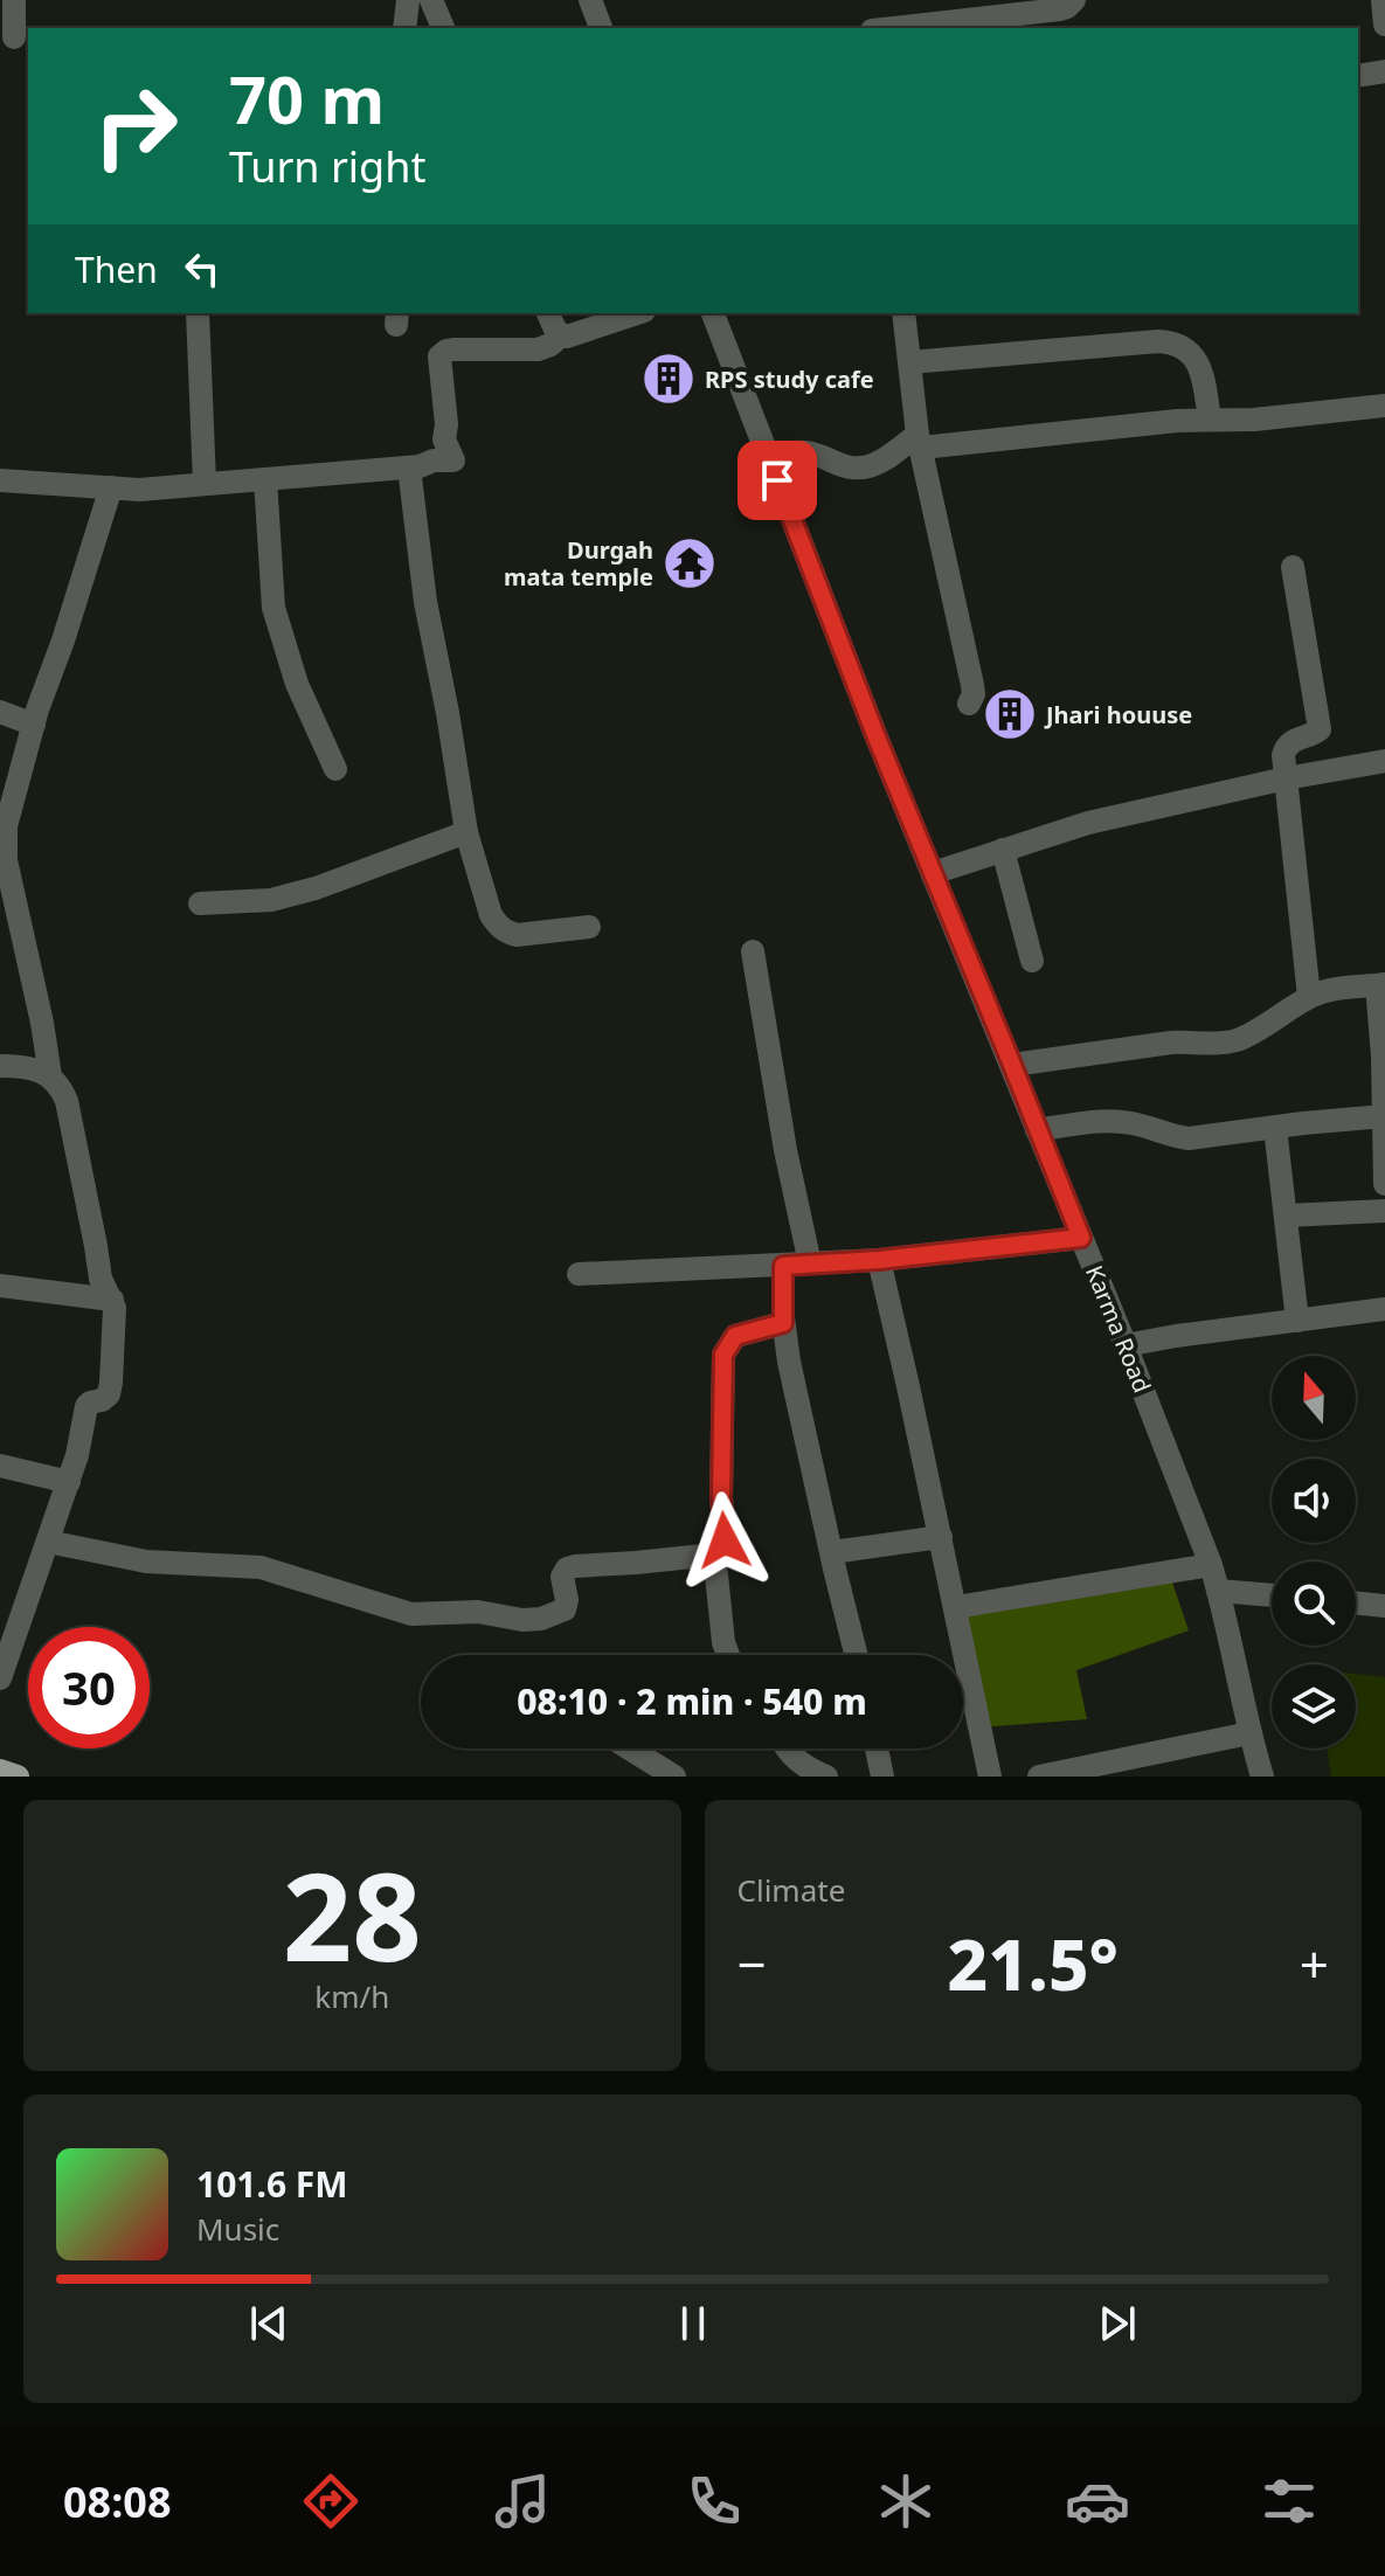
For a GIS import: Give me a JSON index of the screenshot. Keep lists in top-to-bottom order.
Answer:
{
  "streets": {
    "street": ["Karma Road"]
  },
  "places": {
    "building": ["RPS study cafe", "Jhari houuse"],
    "temple": ["Durgah mata temple"]
  },
  "north": "top",
  "page": {
    "turn": ["70 m", "Turn right"],
    "then": "Then",
    "limit": "30",
    "trip": "08:10 · 2 min · 540 m",
    "tile": [
      ["28", "km/h"],
      "Climate"
    ],
    "heat": ["−", "21.5°", "+"],
    "song": ["101.6 FM", "Music"],
    "tabs": "08:08"
  }
}
